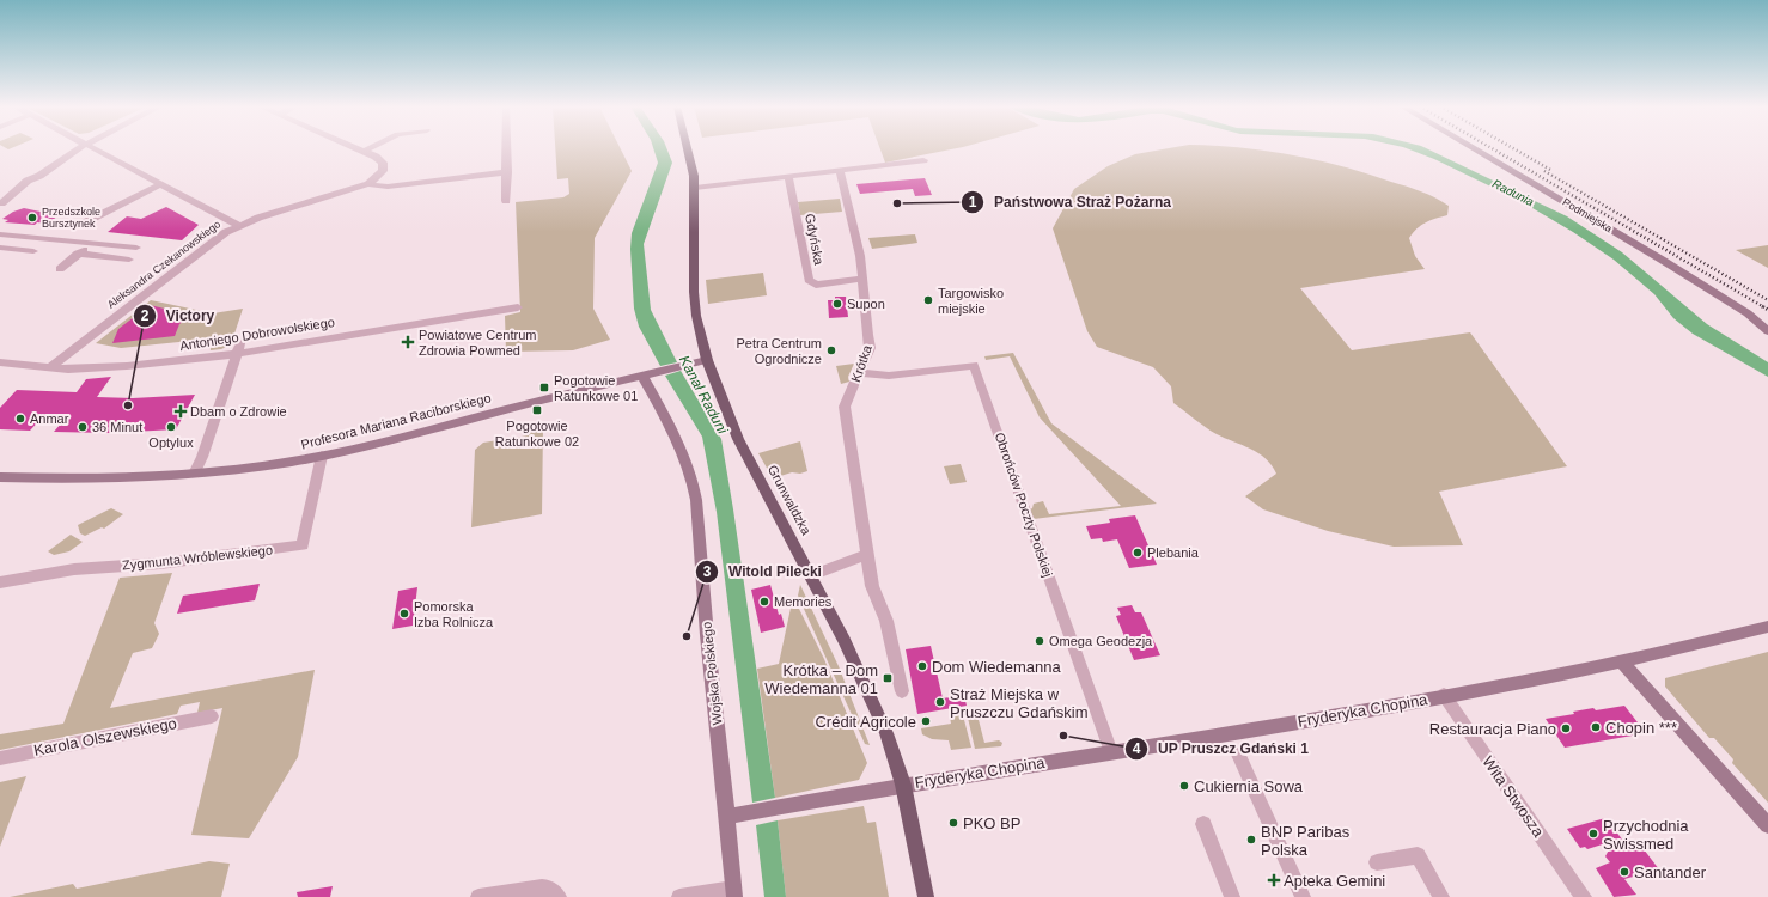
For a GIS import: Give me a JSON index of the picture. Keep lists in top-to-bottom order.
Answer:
{
  "streets": {
    "main road": [
      "Podmiejska",
      "Profesora Mariana Raciborskiego",
      "Grunwaldzka",
      "Wojska Polskiego",
      "Fryderyka Chopina"
    ],
    "street": [
      "Gdyńska",
      "Aleksandra Czekanowskiego",
      "Antoniego Dobrowolskiego",
      "Krótka",
      "Obrońców Poczty Polskiej",
      "Zygmunta Wróblewskiego",
      "Karola Olszewskiego",
      "Wita Stwosza"
    ]
  },
  "crossings": [
    ["Gdyńska", "Krótka"],
    ["Aleksandra Czekanowskiego", "Antoniego Dobrowolskiego"],
    ["Krótka", "Obrońców Poczty Polskiej"],
    ["Profesora Mariana Raciborskiego", "Grunwaldzka"],
    ["Profesora Mariana Raciborskiego", "Zygmunta Wróblewskiego"],
    ["Profesora Mariana Raciborskiego", "Wojska Polskiego"],
    ["Grunwaldzka", "Fryderyka Chopina"],
    ["Obrońców Poczty Polskiej", "Fryderyka Chopina"],
    ["Wojska Polskiego", "Fryderyka Chopina"],
    ["Fryderyka Chopina", "Wita Stwosza"]
  ],
  "water": ["Radunia", "Kanał Raduni"],
  "places": {
    "other": [
      "Państwowa Straż Pożarna",
      "Przedszkole Bursztynek",
      "Targowisko miejskie",
      "Supon",
      "Petra Centrum Ogrodnicze",
      "Victory",
      "Anmar",
      "36 Minut",
      "Optylux",
      "Plebania",
      "Memories",
      "Pomorska Izba Rolnicza",
      "Witold Pilecki",
      "Omega Geodezja",
      "Dom Wiedemanna",
      "Straż Miejska w Pruszczu Gdańskim",
      "Crédit Agricole",
      "Chopin ***",
      "Restauracja Piano",
      "UP Pruszcz Gdański 1",
      "Cukiernia Sowa",
      "PKO BP",
      "Przychodnia Swissmed",
      "BNP Paribas Polska",
      "Santander"
    ],
    "health": ["Powiatowe Centrum Zdrowia Powmed", "Dbam o Zdrowie", "Apteka Gemini"],
    "transit": ["Pogotowie Ratunkowe 01", "Pogotowie Ratunkowe 02", "Krótka – Dom Wiedemanna 01"]
  }
}
